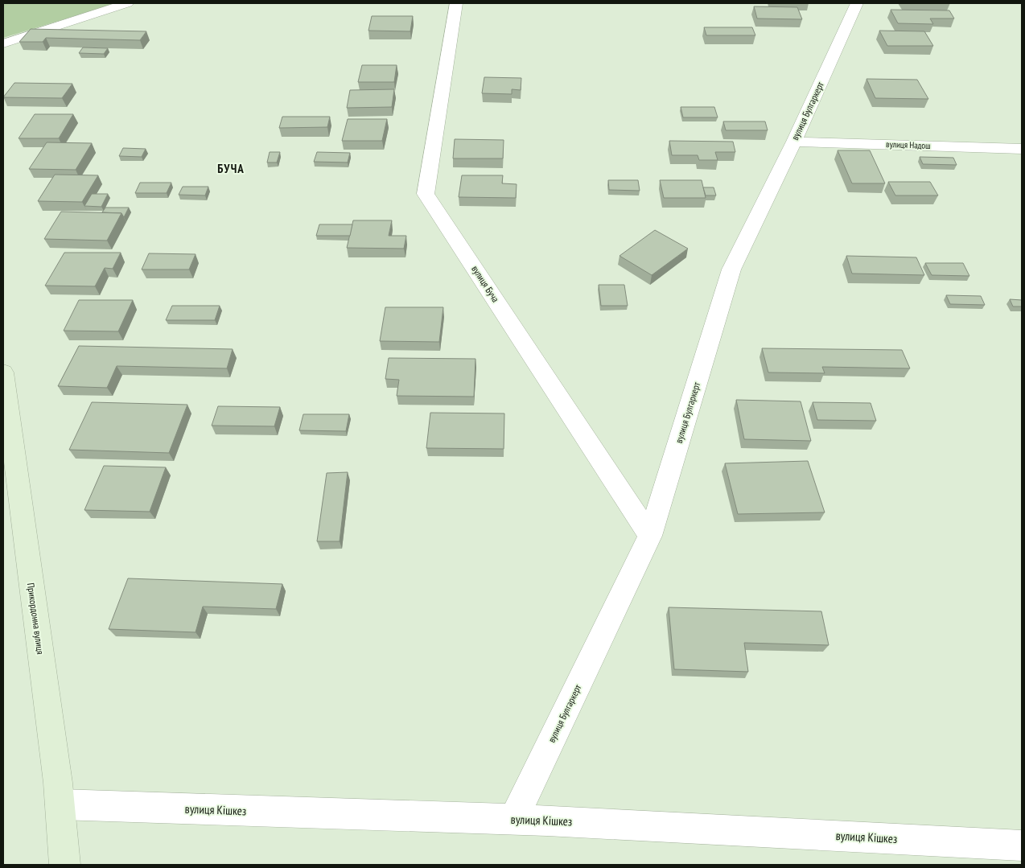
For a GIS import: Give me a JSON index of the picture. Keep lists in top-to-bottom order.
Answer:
{
  "streets": {
    "main road": ["Прикордонна вулиця"],
    "street": [
      "вулиця Булгаркерт",
      "вулиця Надош",
      "вулиця Буча",
      "вулиця Кішкез"
    ]
  },
  "crossings": [
    ["вулиця Булгаркерт", "вулиця Надош"],
    ["вулиця Булгаркерт", "вулиця Буча"],
    ["вулиця Булгаркерт", "вулиця Кішкез"],
    ["Прикордонна вулиця", "вулиця Кішкез"]
  ],
  "districts": ["БУЧА"]
}
